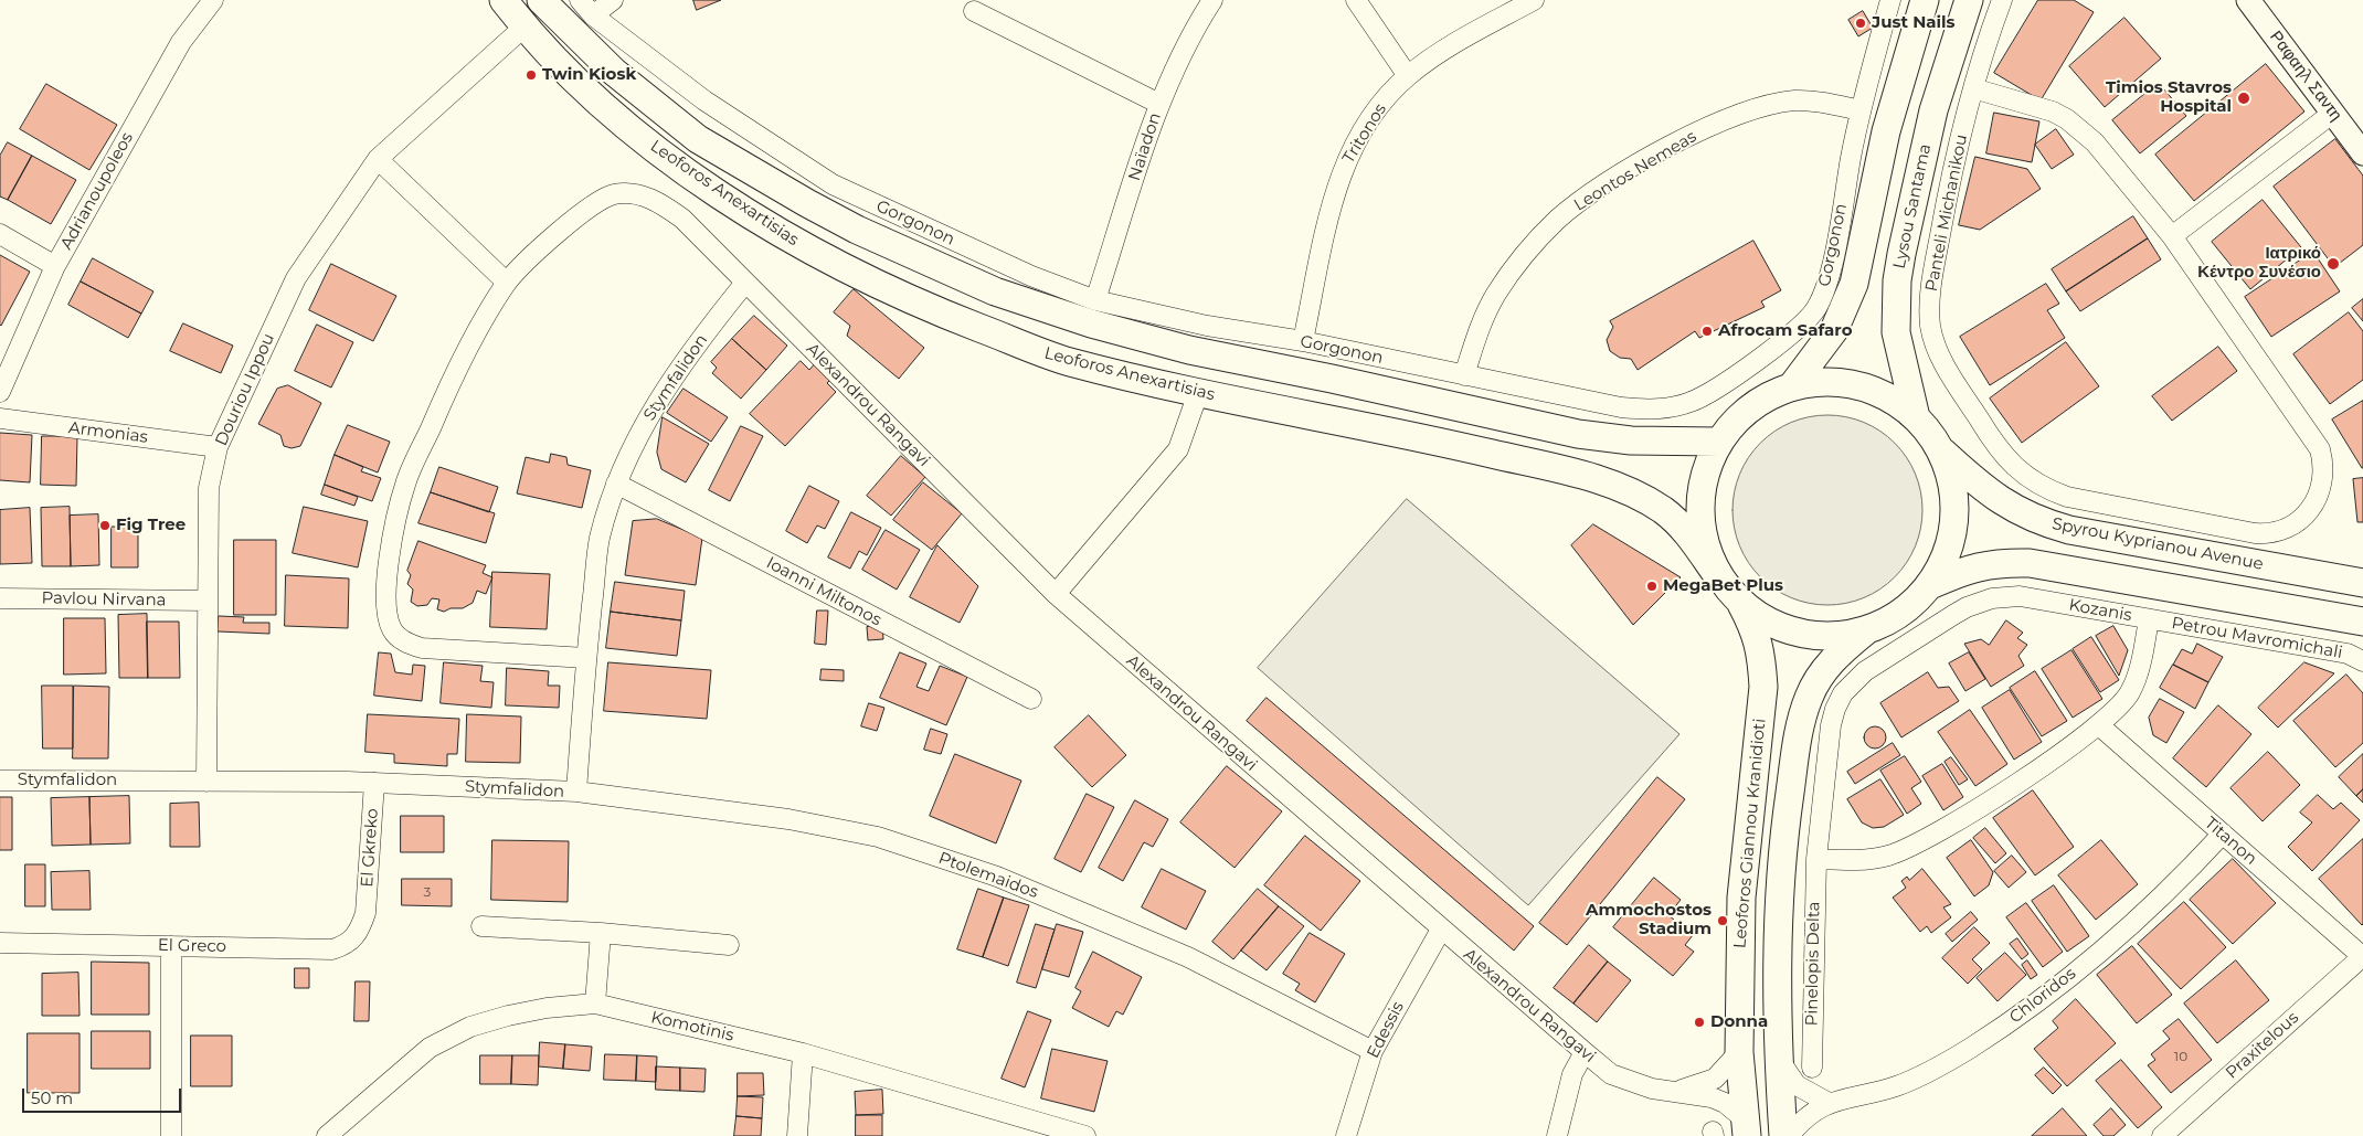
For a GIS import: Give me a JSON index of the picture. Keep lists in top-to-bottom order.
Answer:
{
  "streets": {
    "main road": [
      "Leoforos Anexartisias",
      "Lysou Santama",
      "Spyrou Kyprianou Avenue",
      "Leoforos Giannou Kranidioti"
    ],
    "street": [
      "Ραφαηλ Σαντη",
      "Tritonos",
      "Naïadon",
      "Leontos Nemeas",
      "Adrianoupoleos",
      "Panteli Michanikou",
      "Gorgonon",
      "Stymfalidon",
      "Douriou Ippou",
      "Alexandrou Rangavi",
      "Armonias",
      "Ioanni Miltonos",
      "Pavlou Nirvana",
      "Kozanis",
      "Petrou Mavromichali",
      "Titanon",
      "El Gkreko",
      "Ptolemaidos",
      "El Greco",
      "Pinelopis Delta",
      "Chloridos",
      "Komotinis",
      "Edessis",
      "Praxitelous"
    ]
  },
  "crossings": [
    ["Tritonos", "Gorgonon"],
    ["Naïadon", "Gorgonon"],
    ["Leontos Nemeas", "Gorgonon"],
    ["Leoforos Anexartisias", "Douriou Ippou"],
    ["Stymfalidon", "Douriou Ippou"],
    ["Stymfalidon", "Alexandrou Rangavi"],
    ["Stymfalidon", "Ioanni Miltonos"],
    ["Stymfalidon", "El Gkreko"],
    ["Stymfalidon", "Ptolemaidos"],
    ["Douriou Ippou", "Armonias"],
    ["Douriou Ippou", "Pavlou Nirvana"],
    ["Alexandrou Rangavi", "Leoforos Giannou Kranidioti"],
    ["Alexandrou Rangavi", "Edessis"],
    ["Kozanis", "Petrou Mavromichali"],
    ["Kozanis", "Titanon"],
    ["Kozanis", "Pinelopis Delta"],
    ["Titanon", "Chloridos"],
    ["Titanon", "Praxitelous"],
    ["El Gkreko", "El Greco"],
    ["Ptolemaidos", "Edessis"]
  ],
  "places": [
    "Just Nails",
    "Twin Kiosk",
    "Timios Stavros Hospital",
    "Ιατρικό Κέντρο Συνέσιο",
    "Afrocam Safaro",
    "Fig Tree",
    "MegaBet Plus",
    "Ammochostos Stadium",
    "Donna"
  ],
  "house_numbers": ["3", "10"],
  "scale_bar": "50 m"
}
